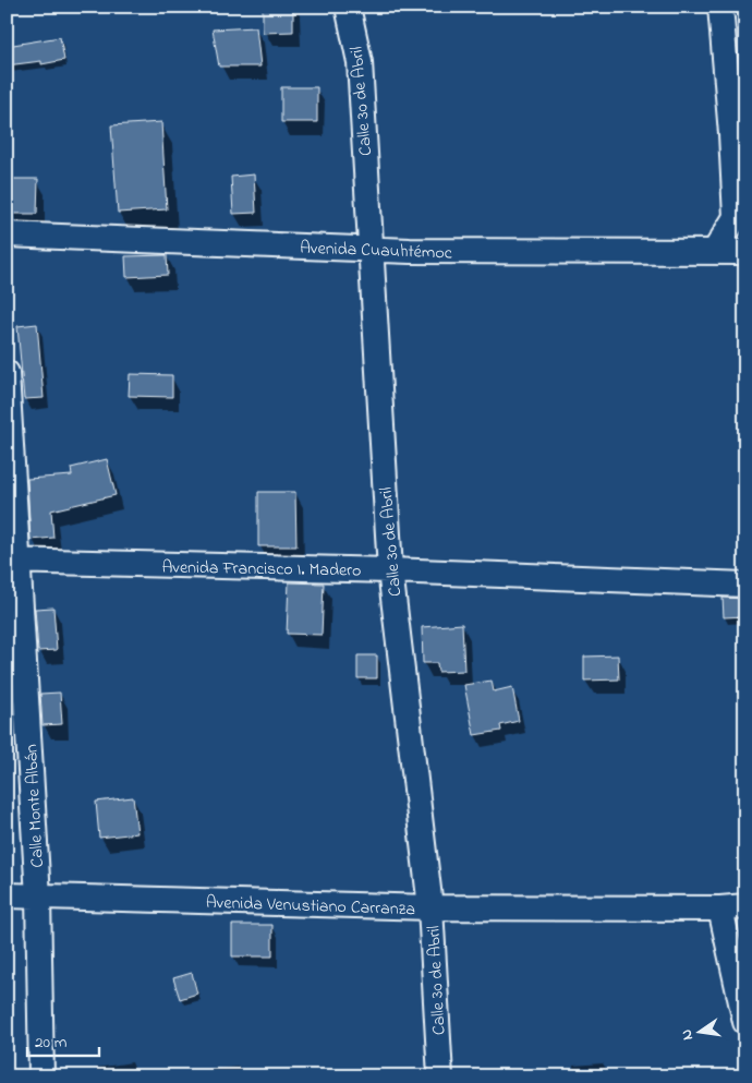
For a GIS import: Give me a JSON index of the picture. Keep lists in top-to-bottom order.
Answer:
{
  "streets": {
    "street": [
      "Calle 30 de Abril",
      "Avenida Cuauhtémoc",
      "Avenida Francisco I. Madero",
      "Calle Monte Albán",
      "Avenida Venustiano Carranza"
    ]
  },
  "crossings": [
    ["Calle 30 de Abril", "Avenida Cuauhtémoc"],
    ["Calle 30 de Abril", "Avenida Francisco I. Madero"],
    ["Calle 30 de Abril", "Avenida Venustiano Carranza"],
    ["Avenida Francisco I. Madero", "Calle Monte Albán"],
    ["Calle Monte Albán", "Avenida Venustiano Carranza"]
  ],
  "scale_bar": "20 m",
  "north": "left"
}
